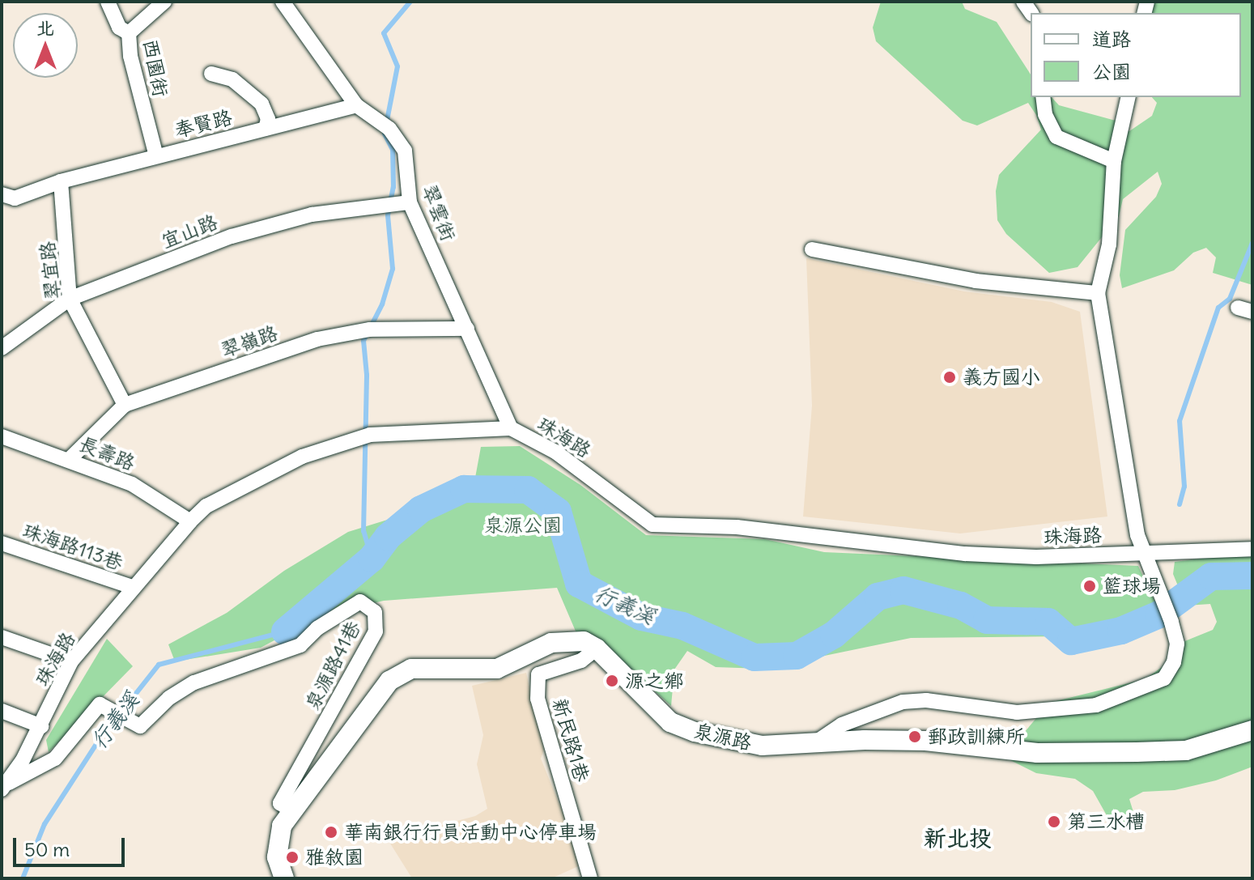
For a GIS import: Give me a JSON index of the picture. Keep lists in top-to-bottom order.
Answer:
{
  "streets": {
    "street": [
      "西園街",
      "奉賢路",
      "翠雲街",
      "宜山路",
      "翠宜路",
      "翠嶺路",
      "珠海路",
      "長壽路",
      "珠海路113巷",
      "泉源路41巷",
      "泉源路",
      "新民路1巷"
    ]
  },
  "crossings": [
    ["西園街", "奉賢路"],
    ["奉賢路", "翠雲街"],
    ["奉賢路", "翠宜路"],
    ["翠雲街", "宜山路"],
    ["翠雲街", "翠嶺路"],
    ["翠雲街", "珠海路"],
    ["宜山路", "翠宜路"],
    ["翠宜路", "翠嶺路"],
    ["翠嶺路", "長壽路"],
    ["珠海路", "長壽路"],
    ["珠海路", "珠海路113巷"],
    ["珠海路", "泉源路41巷"],
    ["泉源路", "新民路1巷"]
  ],
  "districts": ["新北投"],
  "water": ["行義溪"],
  "parks": ["泉源公園"],
  "places": [
    "義方國小",
    "籃球場",
    "源之鄉",
    "郵政訓練所",
    "第三水槽",
    "華南銀行行員活動中心停車場",
    "雅敘園"
  ],
  "legend": ["道路", "公園"],
  "scale_bar": "50 m",
  "north": "top"
}
